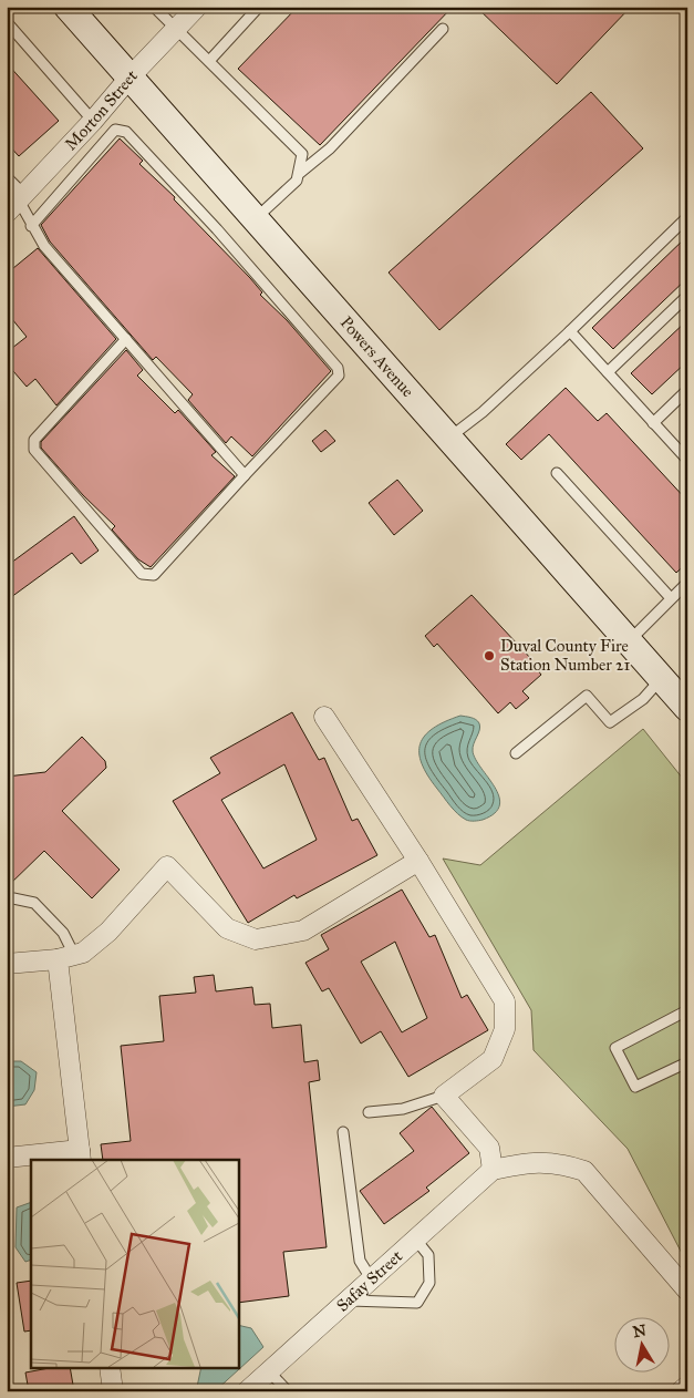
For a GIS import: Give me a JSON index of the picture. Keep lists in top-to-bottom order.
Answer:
{
  "streets": {
    "street": ["Morton Street", "Powers Avenue", "Safay Street"]
  },
  "crossings": [
    ["Morton Street", "Powers Avenue"]
  ],
  "places": ["Duval County Fire Station Number 21"],
  "north": "top"
}
